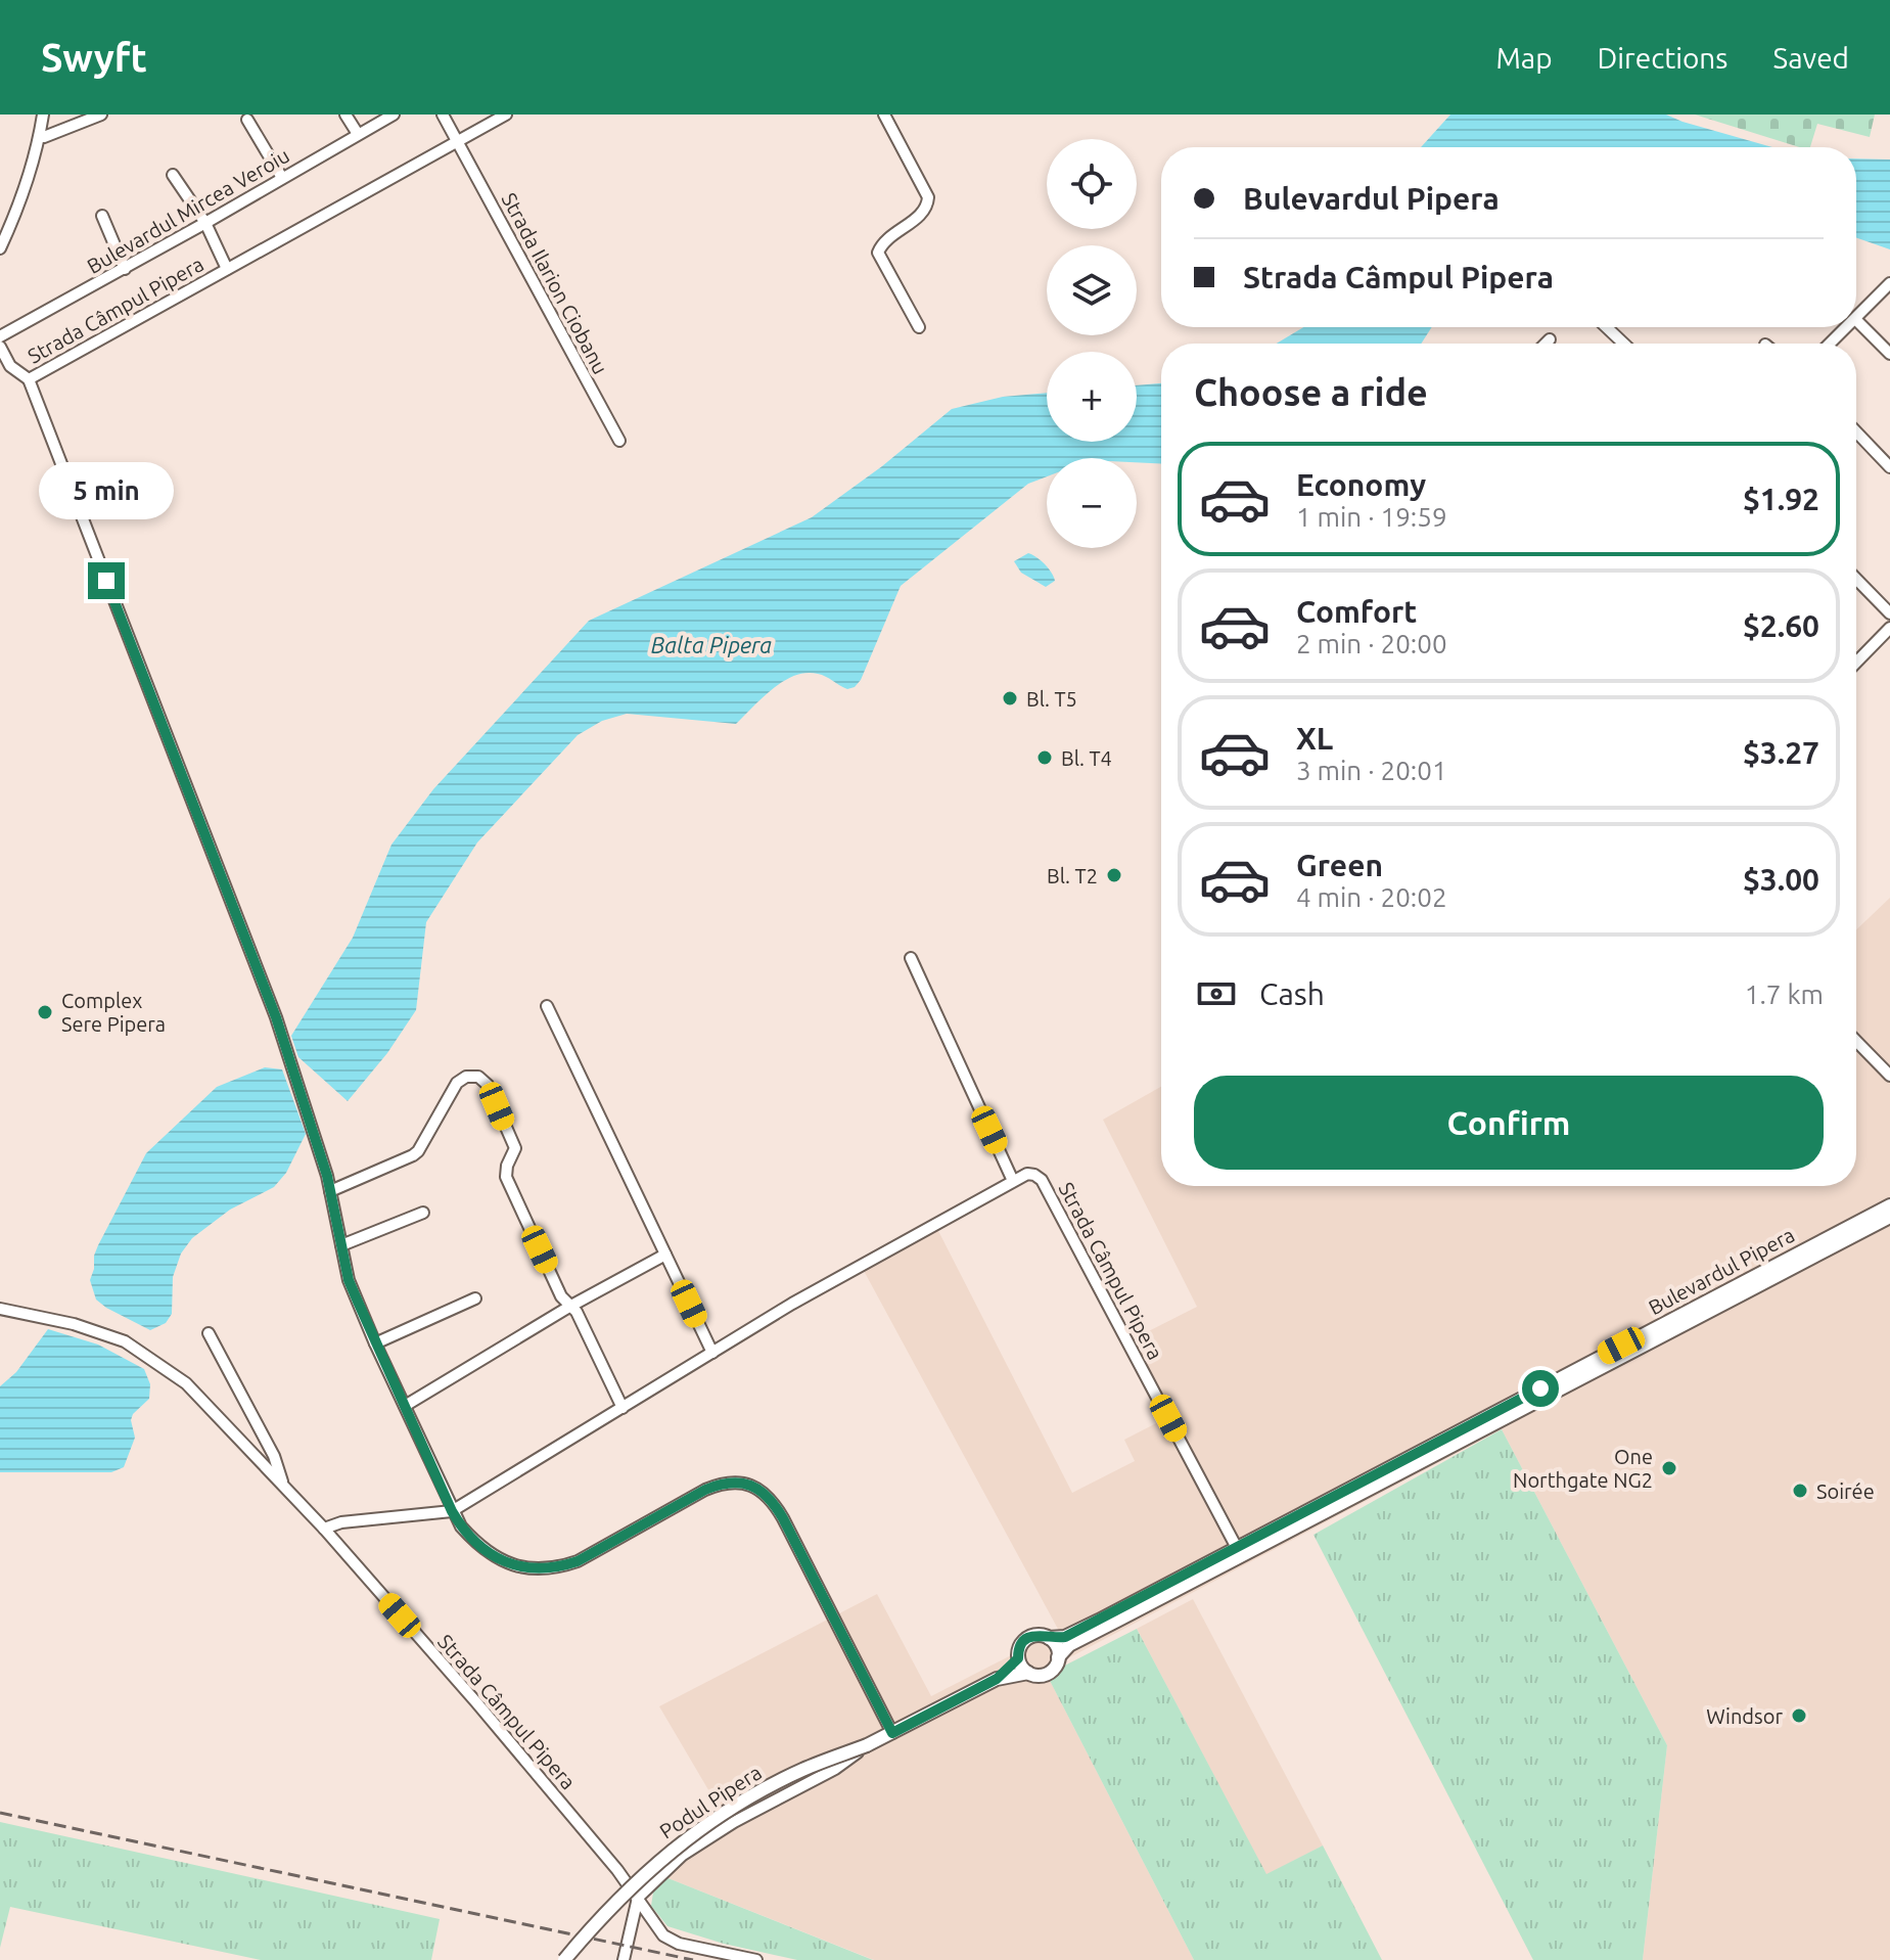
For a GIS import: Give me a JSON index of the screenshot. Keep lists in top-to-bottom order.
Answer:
{
  "streets": {
    "main road": ["Bulevardul Pipera", "Podul Pipera"],
    "street": ["Bulevardul Mircea Veroiu", "Strada Ilarion Ciobanu", "Strada Câmpul Pipera"]
  },
  "crossings": [
    ["Strada Ilarion Ciobanu", "Strada Câmpul Pipera"],
    ["Strada Câmpul Pipera", "Bulevardul Pipera"]
  ],
  "water": ["Balta Pipera"],
  "places": [
    "Bl. T5",
    "Bl. T4",
    "Bl. T2",
    "Complex Sere Pipera",
    "One Northgate NG2",
    "Soirée",
    "Windsor"
  ],
  "page": {
    "header": "Swyft",
    "nav": ["Map", "Directions", "Saved"],
    "map_buttons": ["+", "−"],
    "banner": ["Bulevardul Pipera", "Strada Câmpul Pipera"],
    "heading": "Choose a ride",
    "list": [
      {
        "name": "Economy",
        "note": "1 min · 19:59",
        "value": "$1.92"
      },
      {
        "name": "Comfort",
        "note": "2 min · 20:00",
        "value": "$2.60"
      },
      {
        "name": "XL",
        "note": "3 min · 20:01",
        "value": "$3.27"
      },
      {
        "name": "Green",
        "note": "4 min · 20:02",
        "value": "$3.00"
      }
    ],
    "bubble": "5 min",
    "pay": ["Cash", "1.7 km"],
    "buttons": "Confirm"
  }
}
